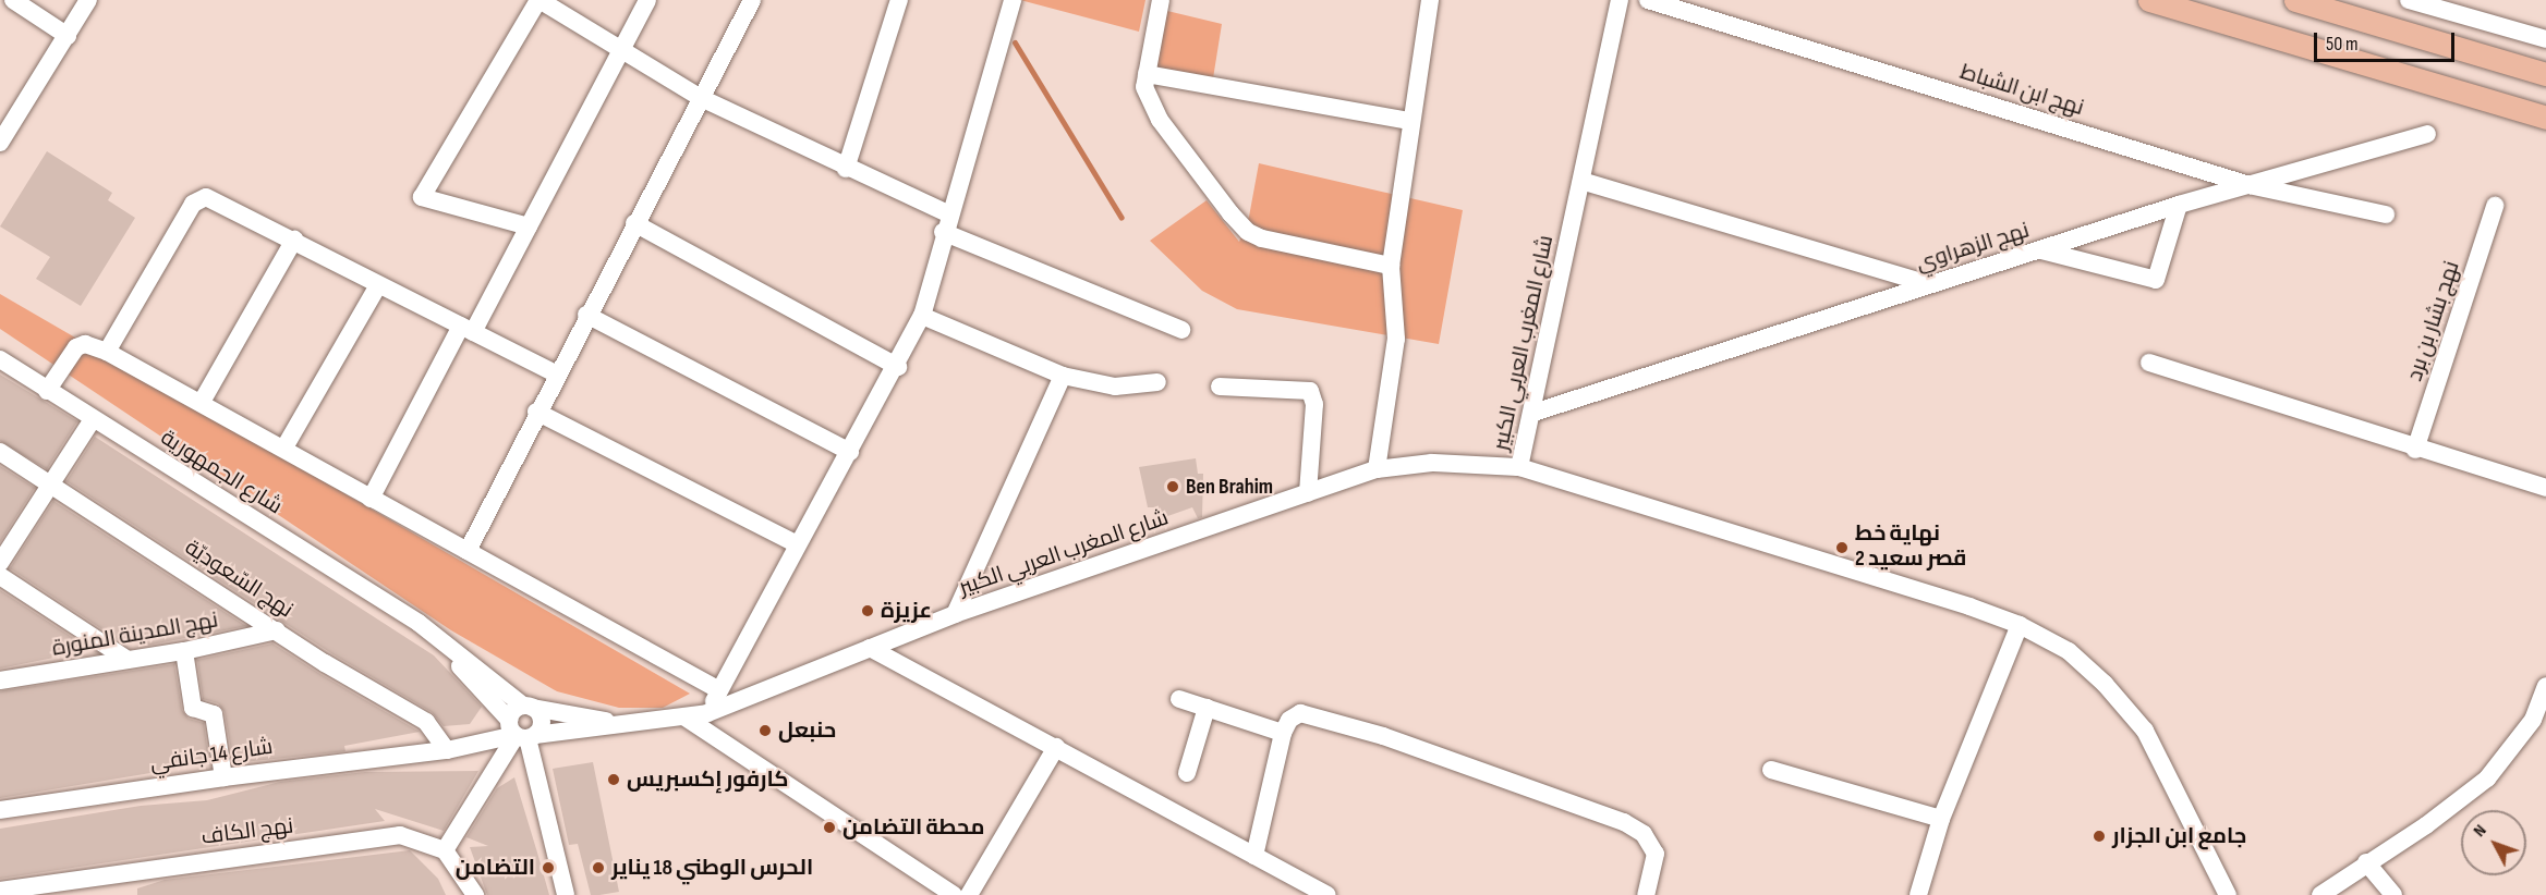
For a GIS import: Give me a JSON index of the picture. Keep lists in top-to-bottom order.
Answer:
{
  "streets": {
    "street": [
      "نهج ابن الشباط",
      "نهج الزهراوي",
      "نهج بشار بن برد",
      "شارع المغرب العربي الكبير",
      "شارع الجمهورية",
      "نهج السّعوديّة",
      "نهج المدينة المنورة",
      "شارع 14 جانفي",
      "نهج الكاف"
    ]
  },
  "crossings": [
    ["نهج ابن الشباط", "نهج الزهراوي"],
    ["نهج الزهراوي", "شارع المغرب العربي الكبير"],
    ["شارع المغرب العربي الكبير", "شارع الجمهورية"],
    ["شارع المغرب العربي الكبير", "شارع 14 جانفي"],
    ["شارع الجمهورية", "شارع 14 جانفي"],
    ["نهج السّعوديّة", "نهج المدينة المنورة"],
    ["نهج السّعوديّة", "شارع 14 جانفي"]
  ],
  "places": [
    "Ben Brahim",
    "نهاية خط قصر سعيد 2",
    "عزيزة",
    "حنبعل",
    "كارفور إكسبريس",
    "محطة التضامن",
    "جامع ابن الجزار",
    "التضامن",
    "الحرس الوطني 18 يناير"
  ],
  "scale_bar": "50 m",
  "north": "top left"
}
